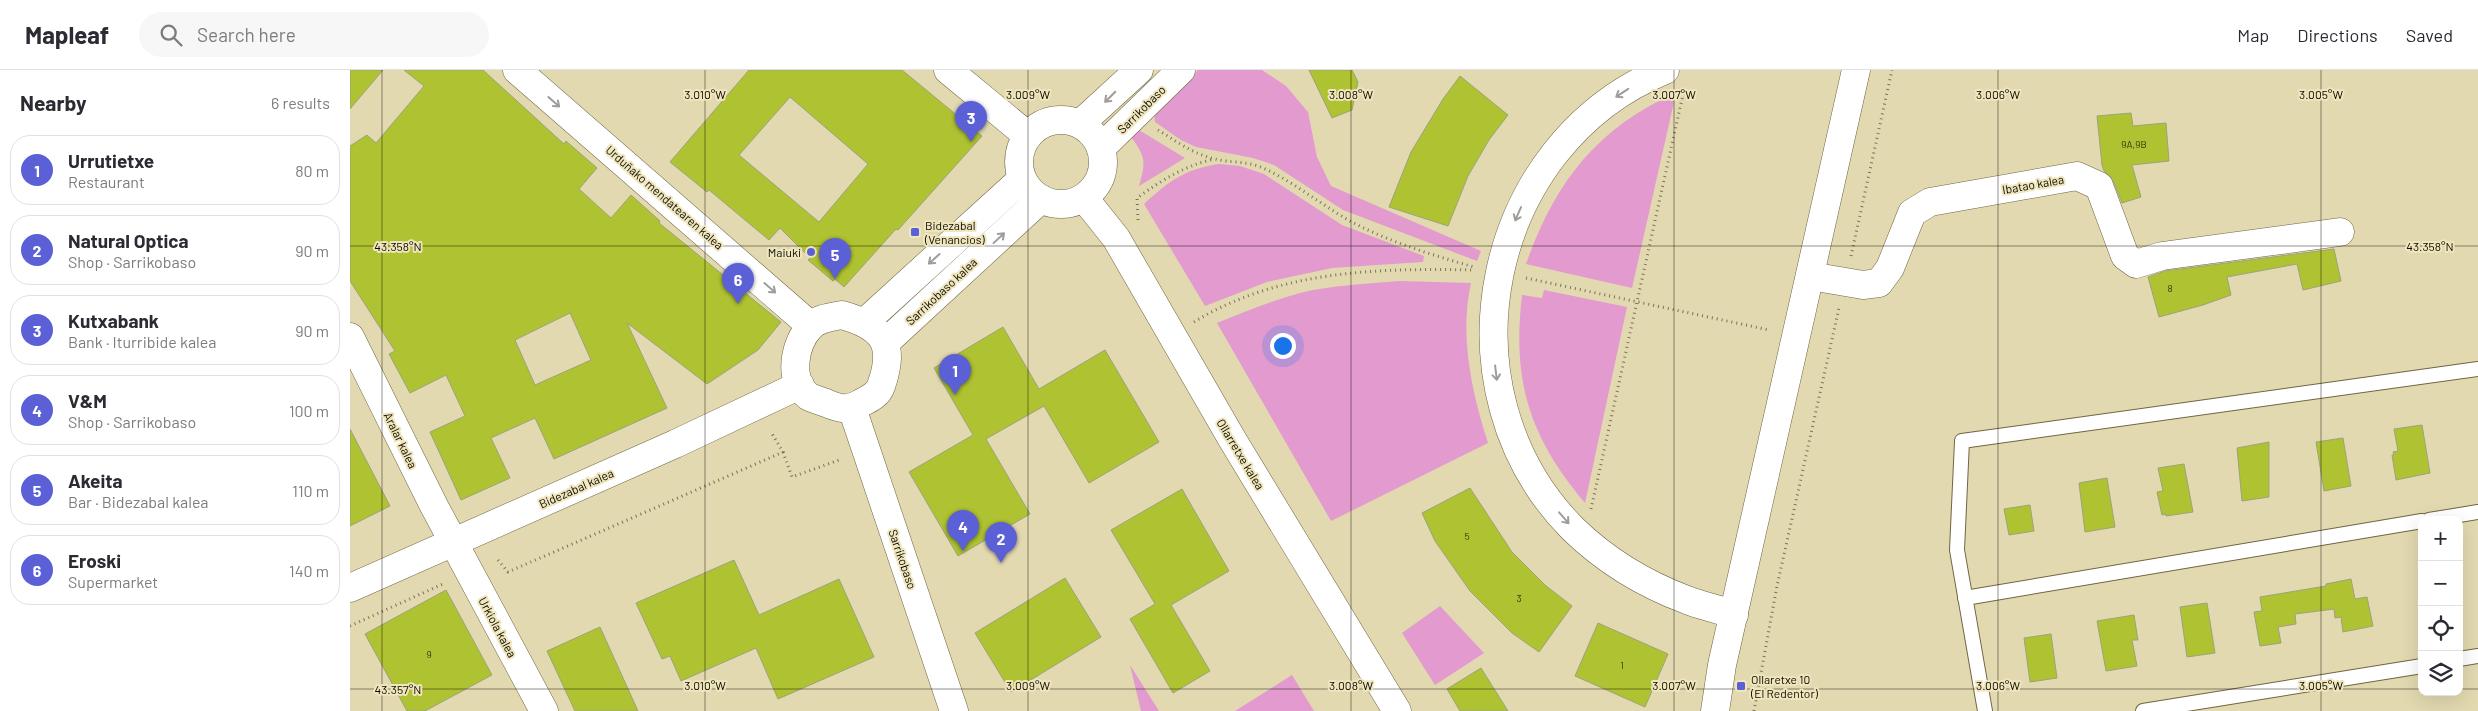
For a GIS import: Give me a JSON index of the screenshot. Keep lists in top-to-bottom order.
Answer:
{
  "streets": {
    "street": [
      "Sarrikobaso",
      "Ibatao kalea",
      "Urduñako mendatearen kalea",
      "Sarrikobaso kalea",
      "Aralar kalea",
      "Ollarretxe kalea",
      "Bidezabal kalea",
      "Urkiola kalea"
    ]
  },
  "crossings": [
    ["Sarrikobaso", "Urduñako mendatearen kalea"],
    ["Sarrikobaso", "Sarrikobaso kalea"],
    ["Sarrikobaso", "Ollarretxe kalea"],
    ["Sarrikobaso", "Bidezabal kalea"],
    ["Urduñako mendatearen kalea", "Sarrikobaso kalea"],
    ["Urduñako mendatearen kalea", "Bidezabal kalea"],
    ["Sarrikobaso kalea", "Ollarretxe kalea"],
    ["Sarrikobaso kalea", "Bidezabal kalea"],
    ["Aralar kalea", "Bidezabal kalea"],
    ["Aralar kalea", "Urkiola kalea"],
    ["Bidezabal kalea", "Urkiola kalea"]
  ],
  "one_way": ["Urduñako mendatearen kalea"],
  "places": {
    "transit": ["Bidezabal (Venancios)", "Ollaretxe 10 (El Redentor)"],
    "other": ["Maiuki"]
  },
  "house_numbers": [
    "9A,9B",
    "8",
    "5",
    "3",
    "9",
    "1"
  ],
  "page": {
    "header": "Mapleaf",
    "search": "Search here",
    "nav": ["Map", "Directions", "Saved"],
    "heading": ["Nearby", "6 results"],
    "pins": [
      "3",
      "5",
      "6",
      "1",
      "4",
      "2"
    ],
    "list": [
      {
        "mark": "1",
        "name": "Urrutietxe",
        "note": "Restaurant",
        "value": "80 m"
      },
      {
        "mark": "2",
        "name": "Natural Optica",
        "note": "Shop · Sarrikobaso",
        "value": "90 m"
      },
      {
        "mark": "3",
        "name": "Kutxabank",
        "note": "Bank · Iturribide kalea",
        "value": "90 m"
      },
      {
        "mark": "4",
        "name": "V&M",
        "note": "Shop · Sarrikobaso",
        "value": "100 m"
      },
      {
        "mark": "5",
        "name": "Akeita",
        "note": "Bar · Bidezabal kalea",
        "value": "110 m"
      },
      {
        "mark": "6",
        "name": "Eroski",
        "note": "Supermarket",
        "value": "140 m"
      }
    ],
    "map_buttons": ["+", "−"]
  },
  "coordinates": [
    "3.010°W",
    "3.009°W",
    "3.008°W",
    "3.007°W",
    "3.006°W",
    "3.005°W",
    "43.358°N",
    "43.357°N"
  ]
}
